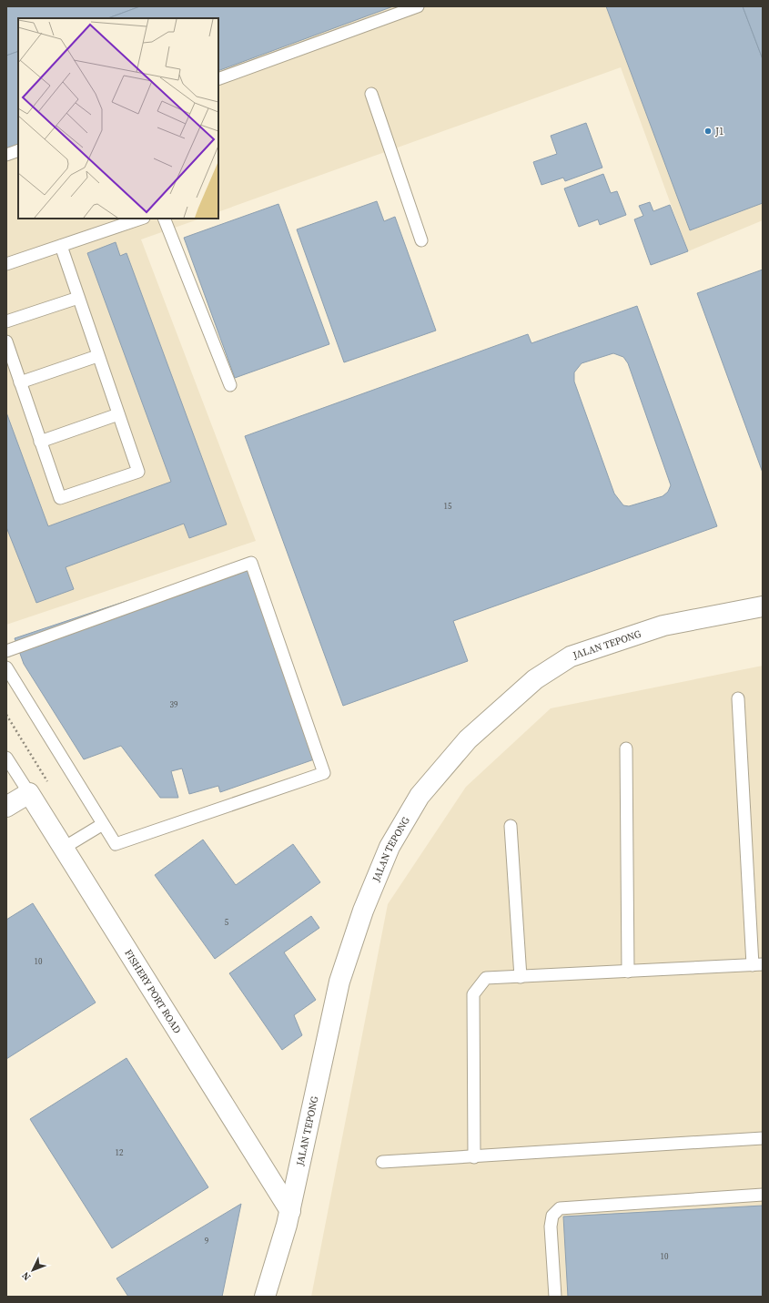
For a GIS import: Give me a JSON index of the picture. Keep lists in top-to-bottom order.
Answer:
{
  "streets": {
    "street": ["JALAN TEPONG", "FISHERY PORT ROAD"]
  },
  "crossings": [
    ["JALAN TEPONG", "FISHERY PORT ROAD"]
  ],
  "places": ["J1"],
  "house_numbers": [
    "15",
    "39",
    "5",
    "10",
    "12",
    "9",
    "10"
  ],
  "north": "bottom left"
}
